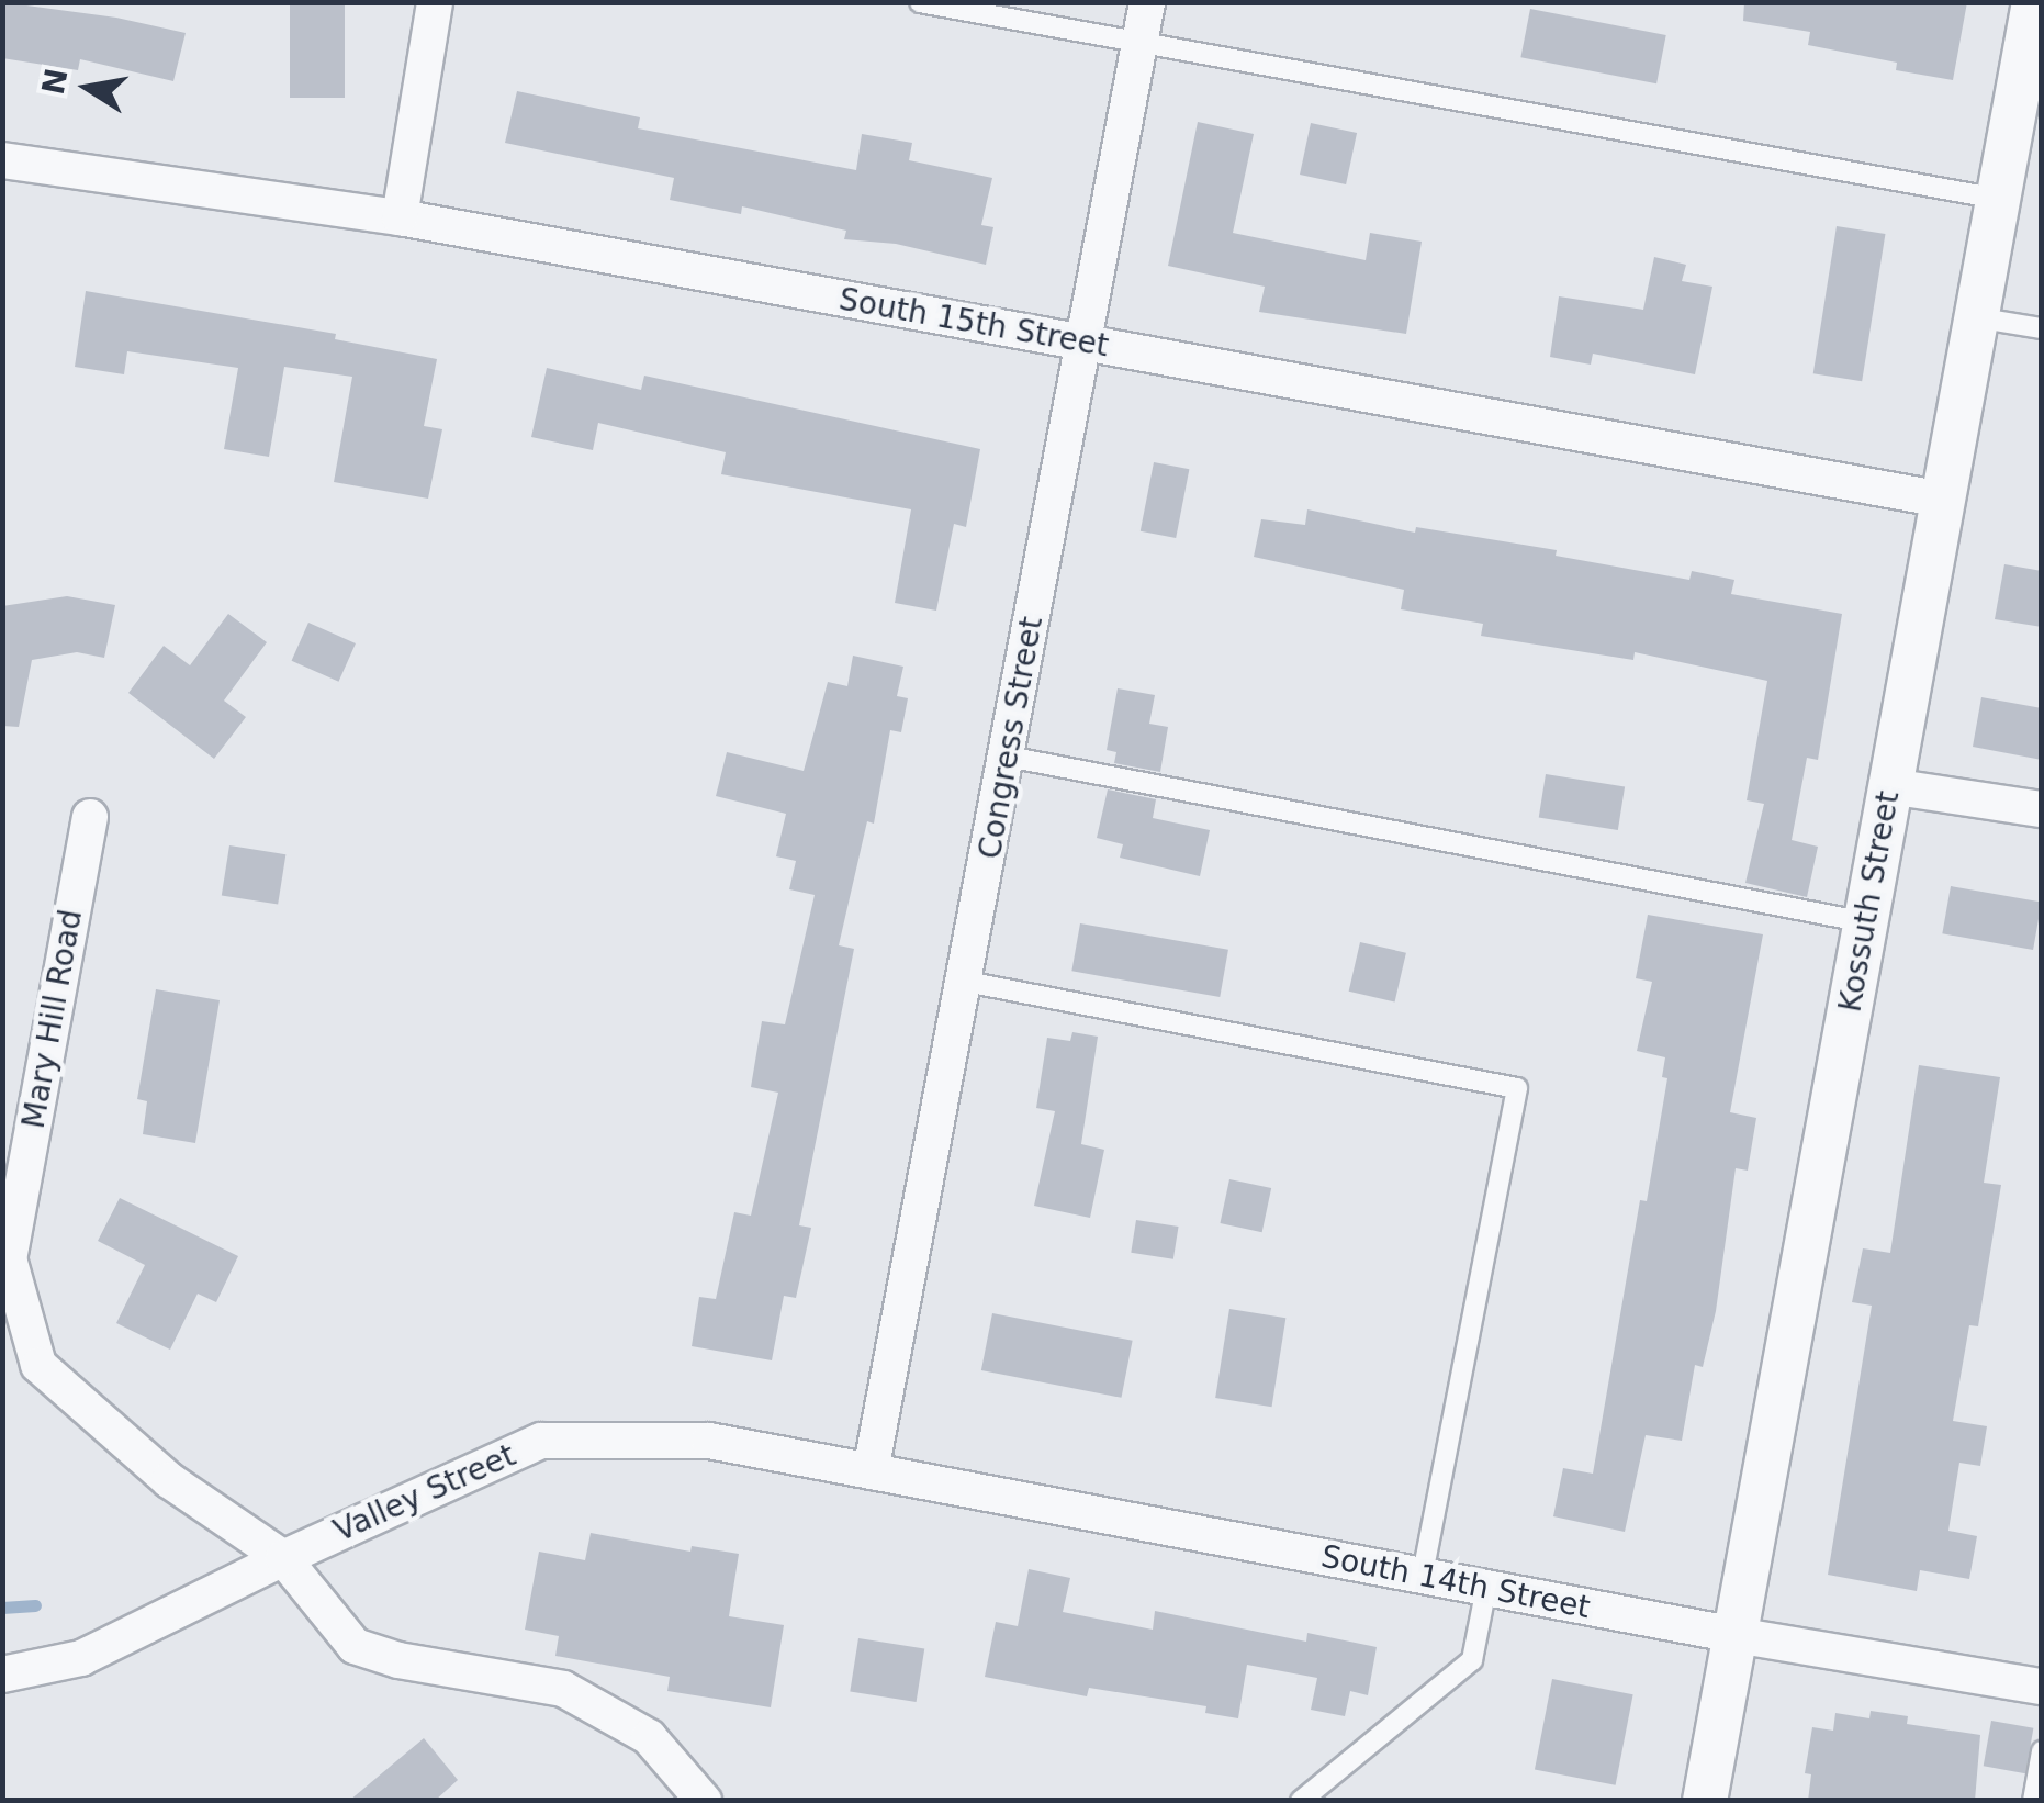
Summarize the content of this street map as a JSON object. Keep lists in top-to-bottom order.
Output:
{
  "streets": {
    "street": [
      "South 15th Street",
      "Congress Street",
      "Kossuth Street",
      "Mary Hill Road",
      "Valley Street",
      "South 14th Street"
    ]
  },
  "crossings": [
    ["South 15th Street", "Congress Street"],
    ["South 15th Street", "Kossuth Street"],
    ["Congress Street", "Valley Street"],
    ["Congress Street", "South 14th Street"],
    ["Kossuth Street", "South 14th Street"],
    ["Mary Hill Road", "Valley Street"],
    ["Valley Street", "South 14th Street"]
  ],
  "north": "left"
}
